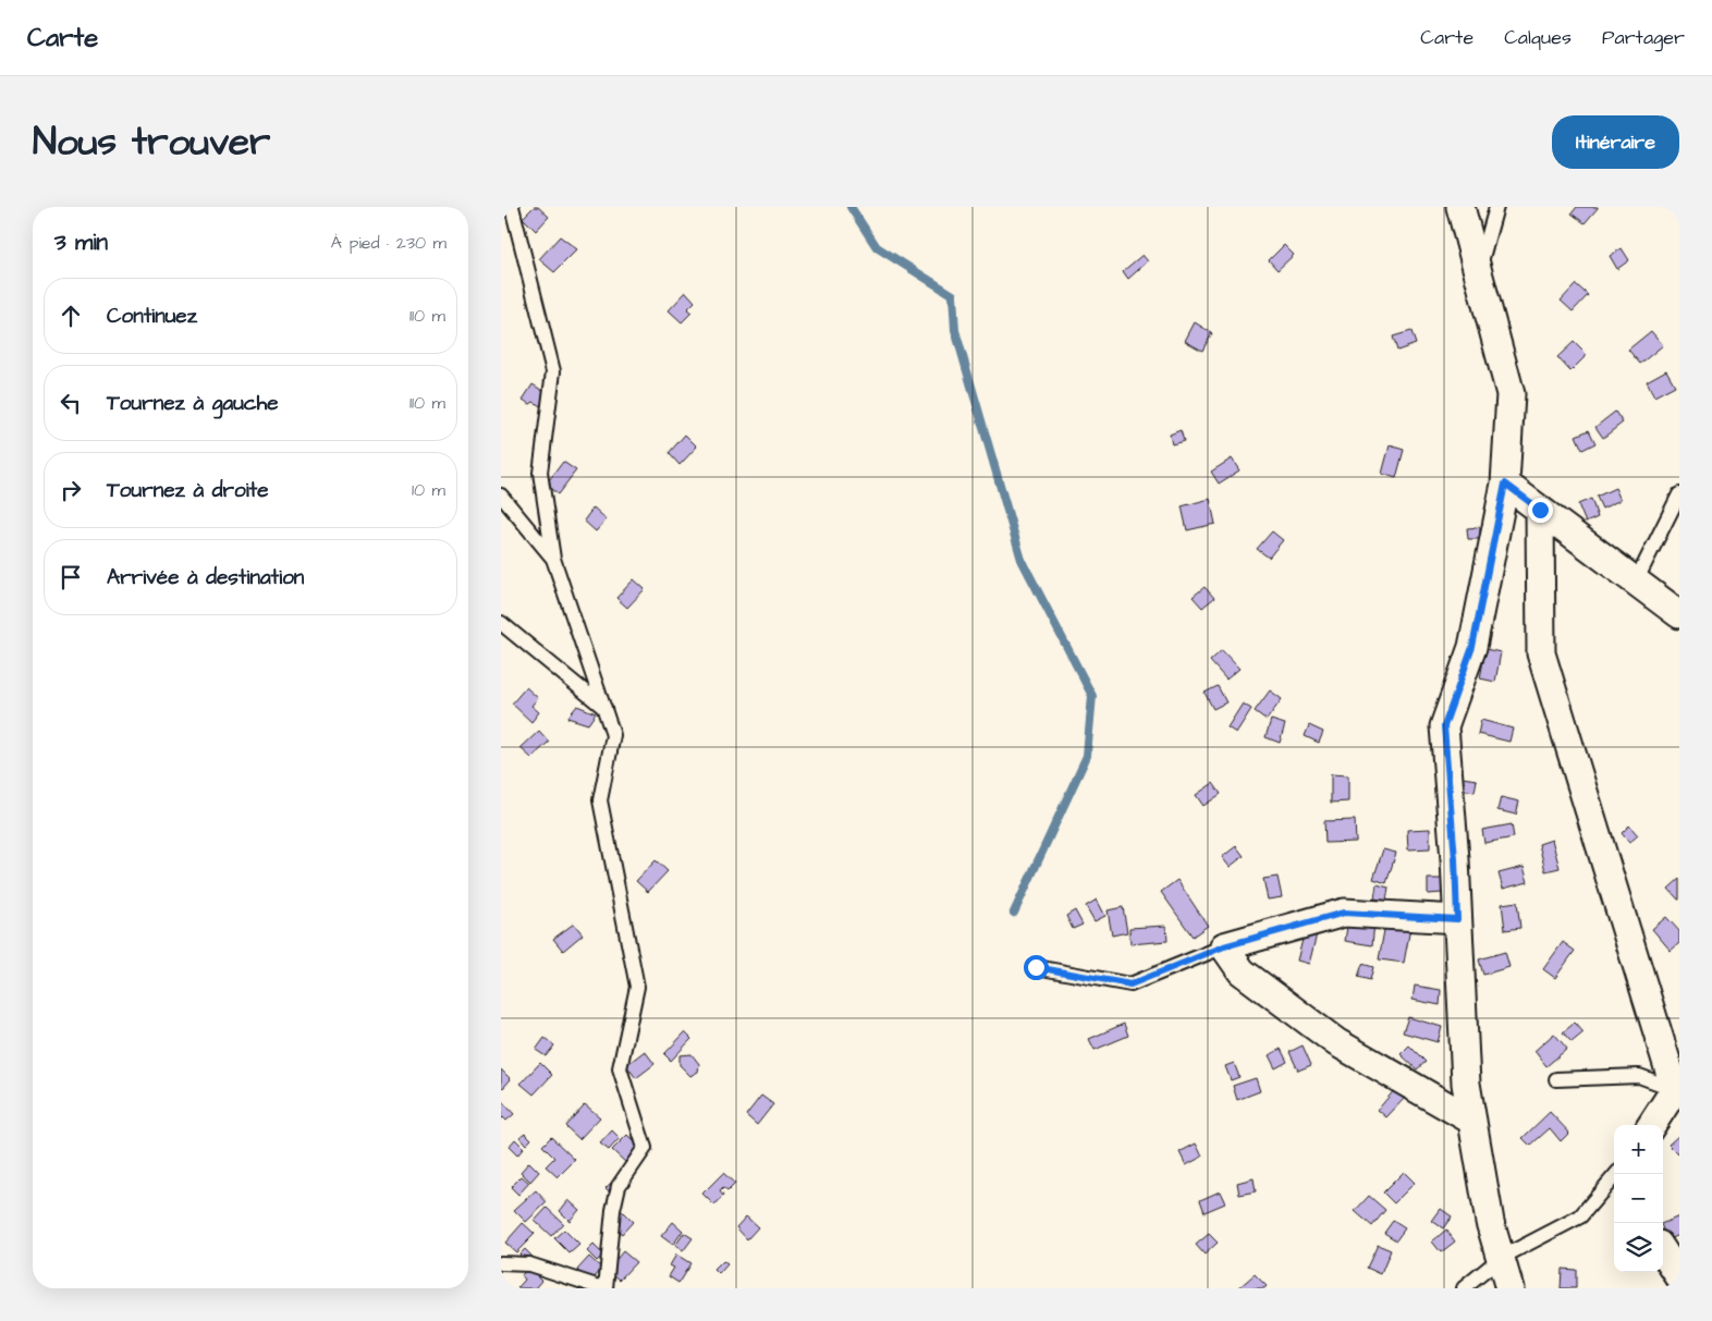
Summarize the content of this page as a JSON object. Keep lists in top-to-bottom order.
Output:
{
  "page": {
    "header": "Carte",
    "nav": ["Carte", "Calques", "Partager"],
    "title": "Nous trouver",
    "buttons": "Itinéraire",
    "heading": ["3 min", "À pied · 230 m"],
    "list": [
      ["Continuez", "110 m"],
      ["Tournez à gauche", "110 m"],
      ["Tournez à droite", "10 m"],
      "Arrivée à destination"
    ],
    "map_buttons": ["+", "−"]
  }
}
